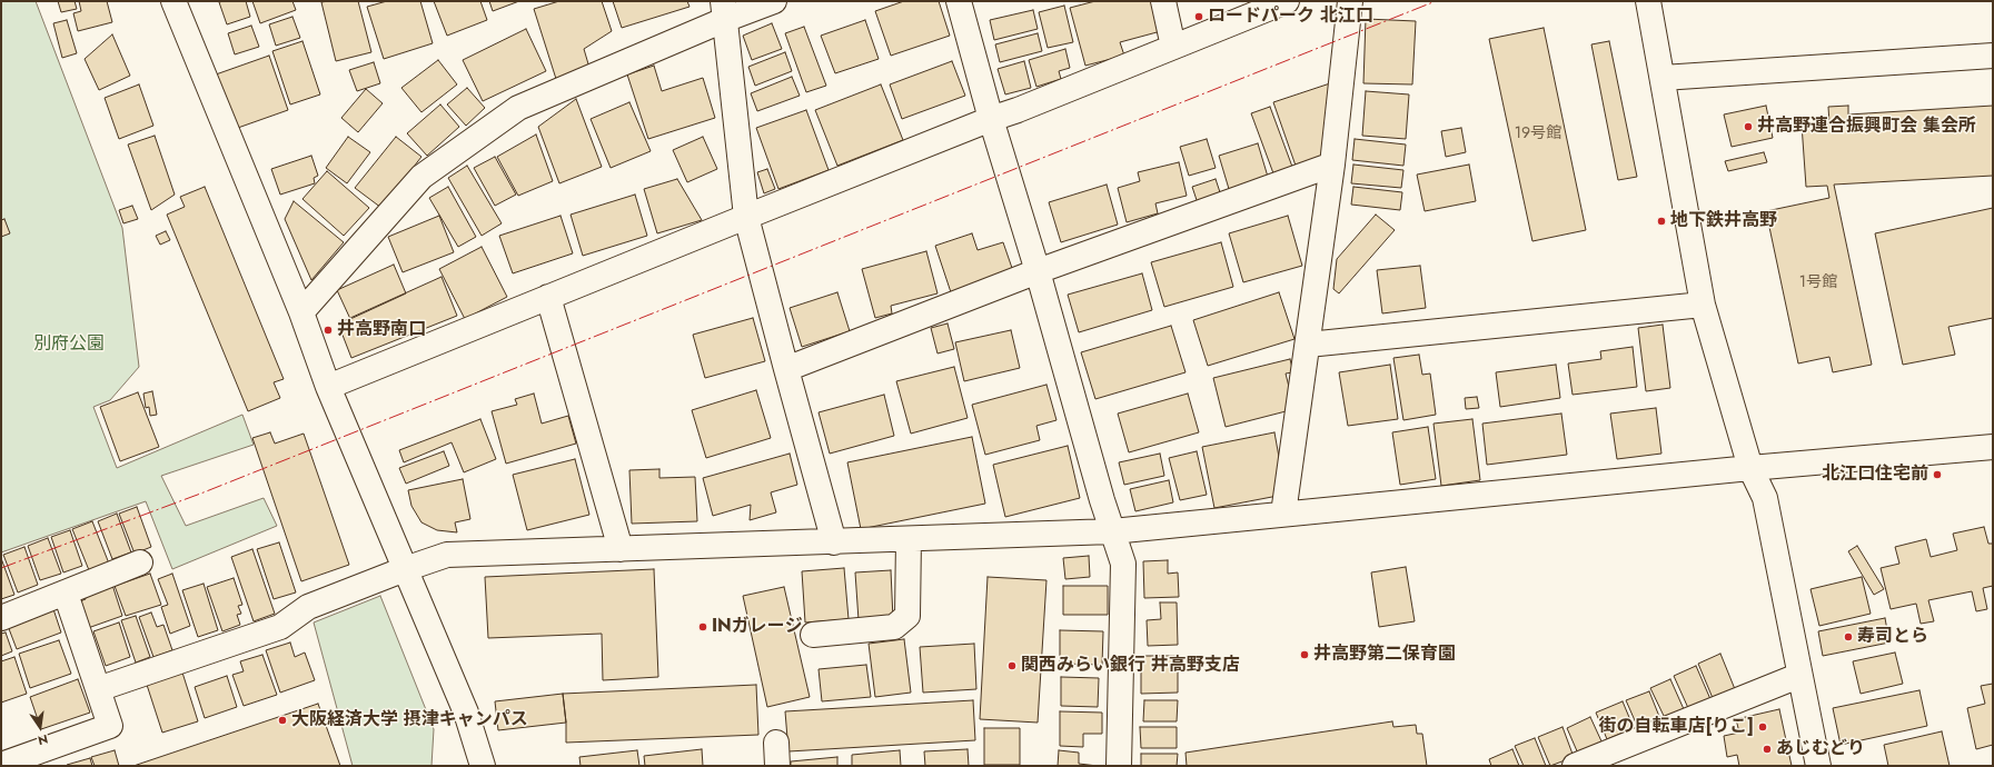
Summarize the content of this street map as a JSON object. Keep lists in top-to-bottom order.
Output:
{
  "parks": ["別府公園"],
  "places": [
    "ロードパーク 北江口",
    "井高野連合振興町会 集会所",
    "地下鉄井高野",
    "井高野南口",
    "北江口住宅前",
    "INガレージ",
    "寿司とら",
    "井高野第二保育園",
    "関西みらい銀行 井高野支店",
    "大阪経済大学 摂津キャンパス",
    "街の自転車店[りこ]",
    "あじむどり"
  ],
  "house_numbers": ["19号館", "1号館"],
  "north": "bottom"
}
